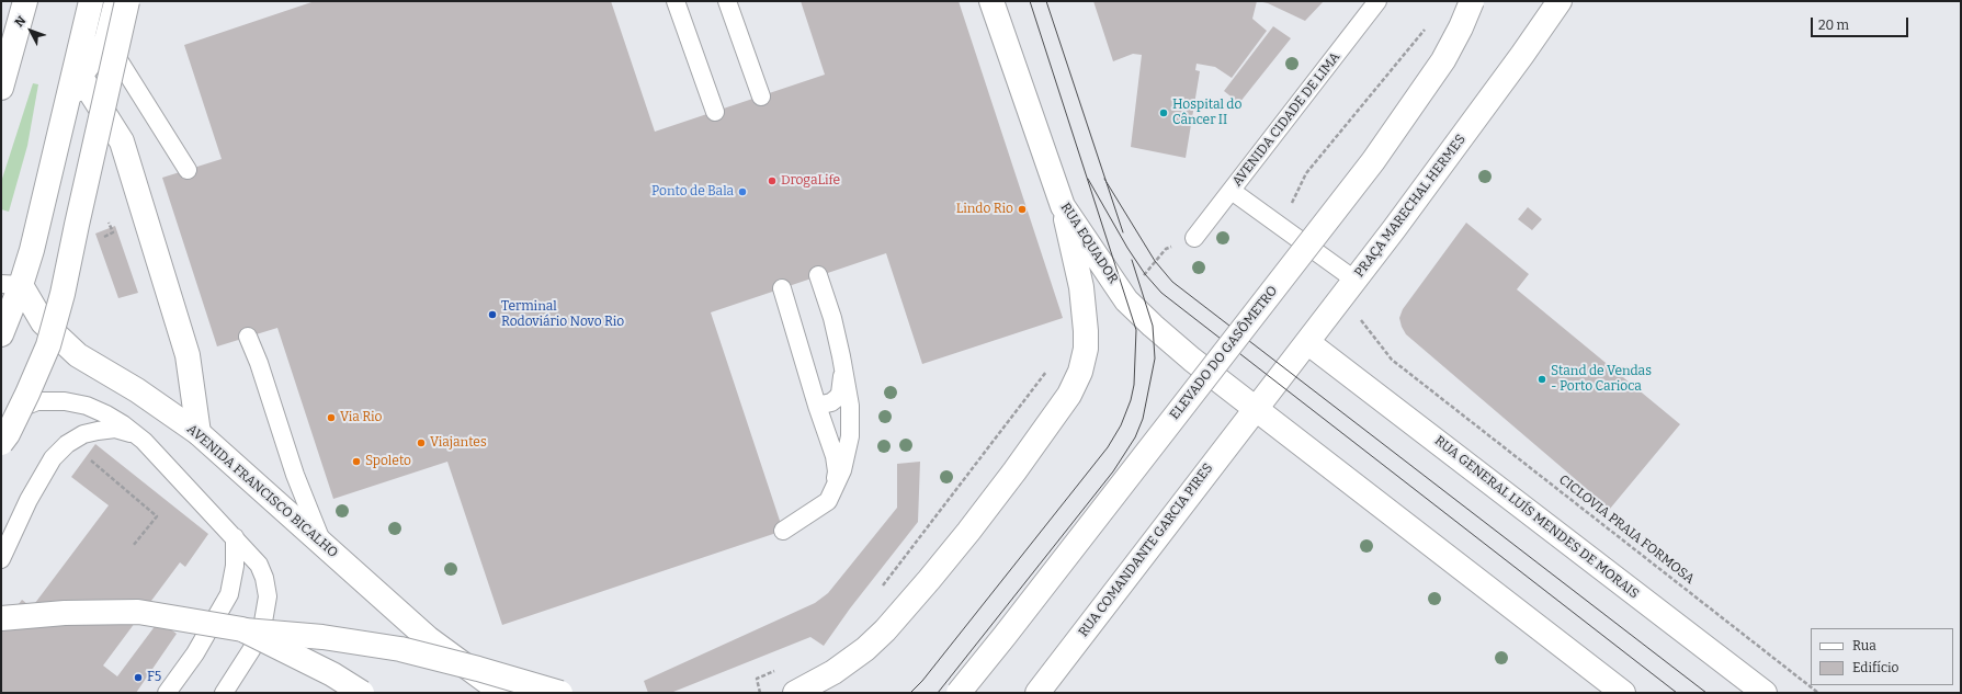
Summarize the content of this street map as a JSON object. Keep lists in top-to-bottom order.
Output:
{
  "streets": {
    "main road": [
      "PRAÇA MARECHAL HERMES",
      "RUA EQUADOR",
      "ELEVADO DO GASÔMETRO",
      "AVENIDA FRANCISCO BICALHO",
      "RUA GENERAL LUÍS MENDES DE MORAIS",
      "RUA COMANDANTE GARCIA PIRES"
    ],
    "lane": ["AVENIDA CIDADE DE LIMA"],
    "path": ["CICLOVIA PRAIA FORMOSA"]
  },
  "crossings": [
    ["PRAÇA MARECHAL HERMES", "RUA EQUADOR"],
    ["PRAÇA MARECHAL HERMES", "RUA GENERAL LUÍS MENDES DE MORAIS"],
    ["PRAÇA MARECHAL HERMES", "RUA COMANDANTE GARCIA PIRES"],
    ["RUA EQUADOR", "RUA COMANDANTE GARCIA PIRES"]
  ],
  "places": [
    "Hospital do Câncer II",
    "DrogaLife",
    "Ponto de Bala",
    "Lindo Rio",
    "Terminal Rodoviário Novo Rio",
    "Stand de Vendas - Porto Carioca",
    "Via Rio",
    "Viajantes",
    "Spoleto",
    "F5"
  ],
  "legend": ["Rua", "Edifício"],
  "scale_bar": "20 m",
  "north": "top left"
}
